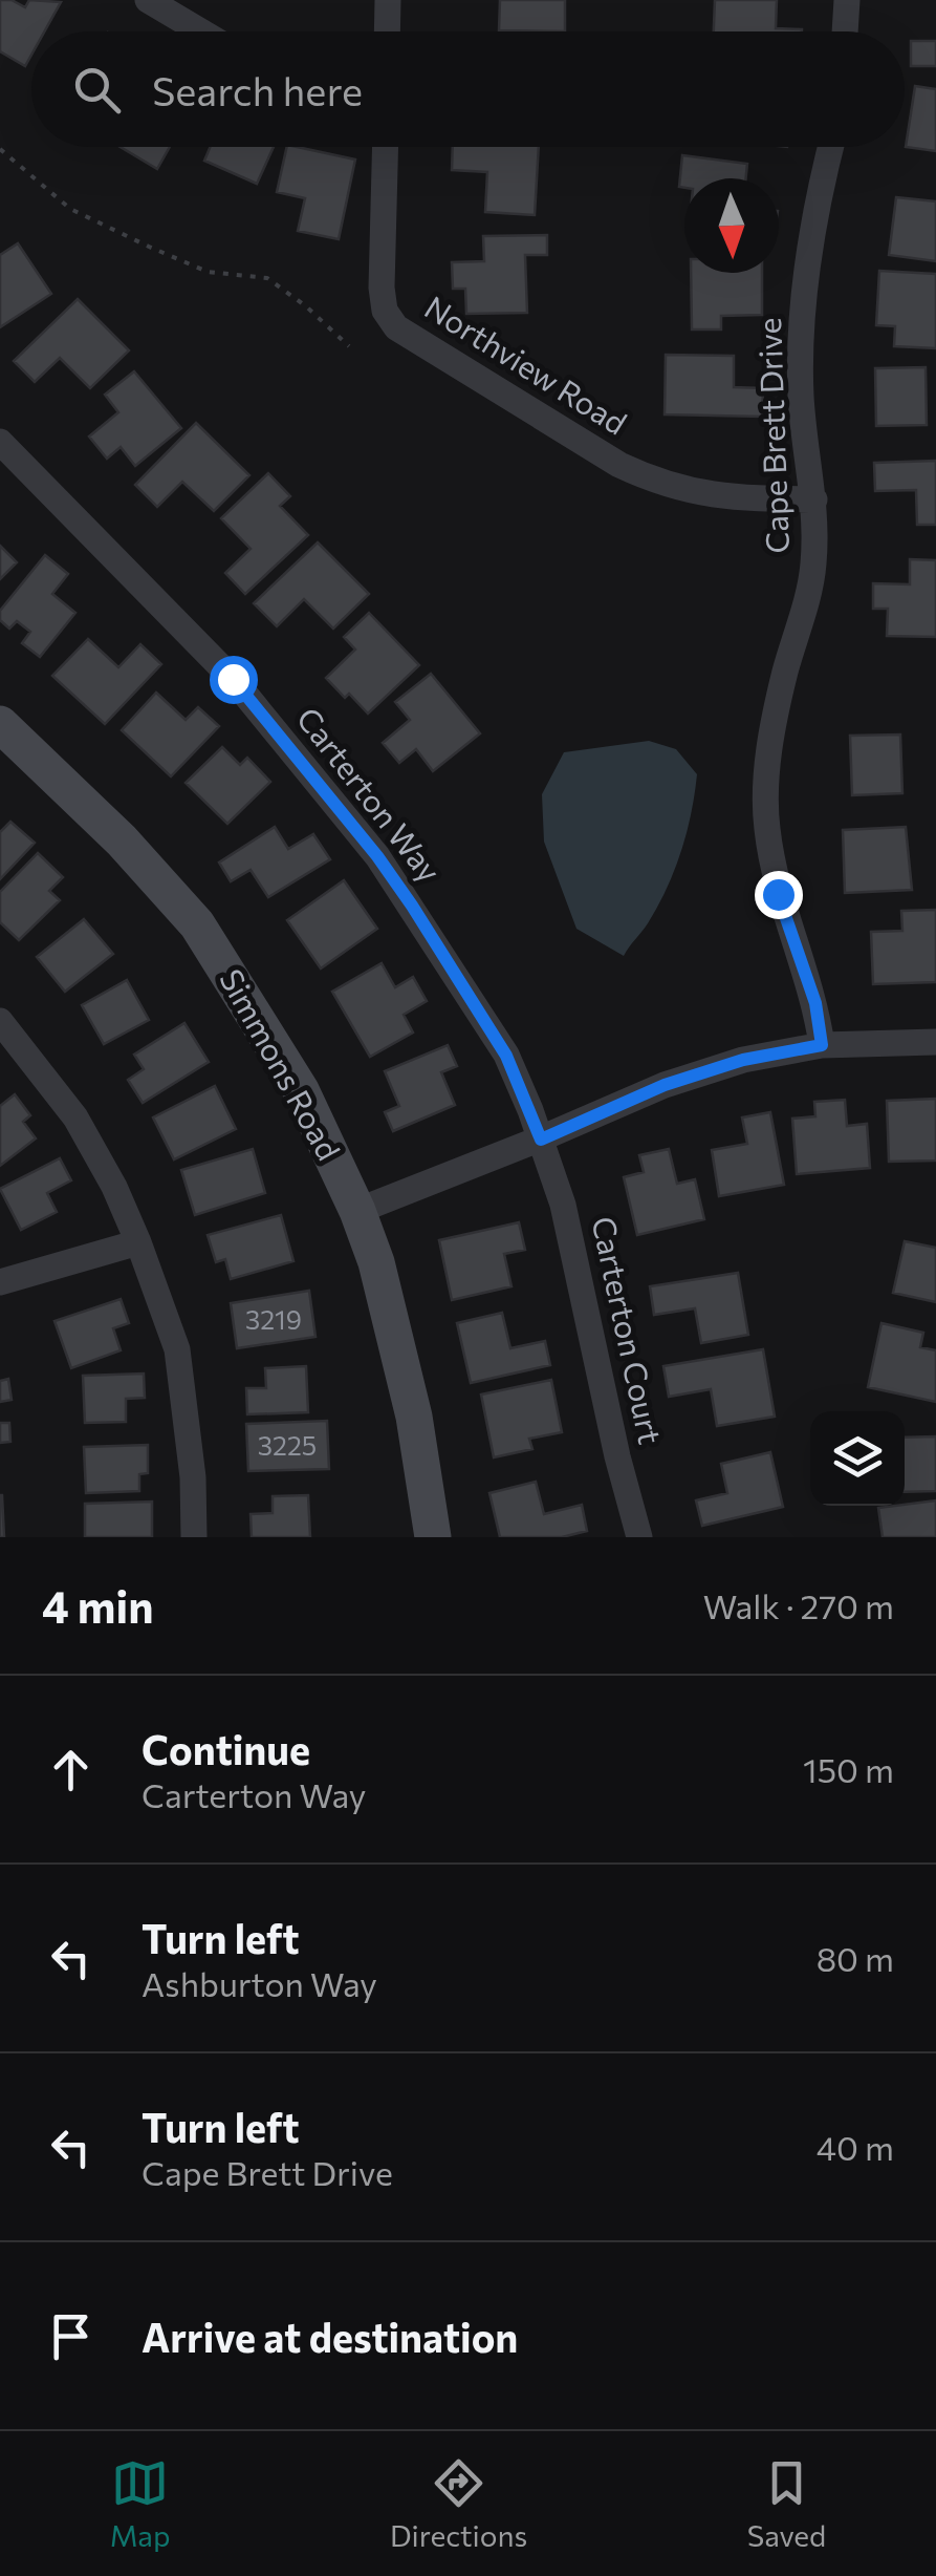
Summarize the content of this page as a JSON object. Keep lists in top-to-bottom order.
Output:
{
  "streets": {
    "street": [
      "Northview Road",
      "Cape Brett Drive",
      "Carterton Way",
      "Simmons Road",
      "Carterton Court"
    ]
  },
  "crossings": [
    ["Northview Road", "Cape Brett Drive"],
    ["Carterton Way", "Carterton Court"]
  ],
  "house_numbers": ["3219", "3225"],
  "north": "bottom",
  "page": {
    "search": "Search here",
    "heading": ["4 min", "Walk · 270 m"],
    "list": [
      ["Continue", "Carterton Way", "150 m"],
      ["Turn left", "Ashburton Way", "80 m"],
      ["Turn left", "Cape Brett Drive", "40 m"],
      "Arrive at destination"
    ],
    "nav": ["Map", "Directions", "Saved"]
  }
}
